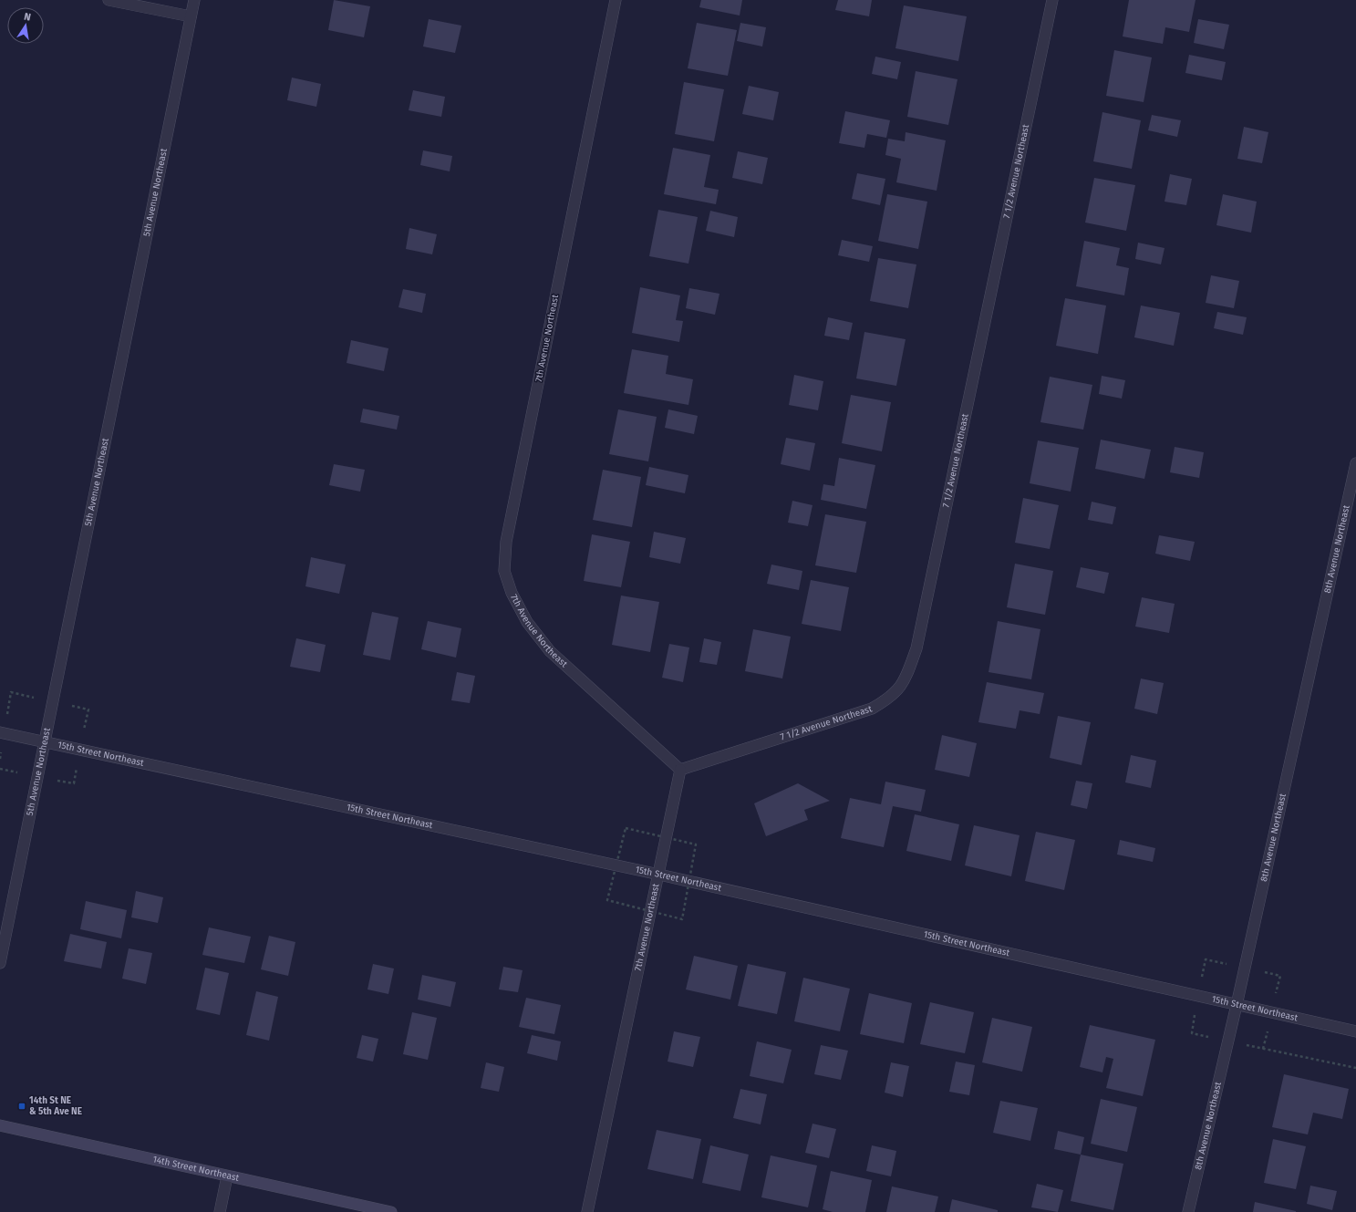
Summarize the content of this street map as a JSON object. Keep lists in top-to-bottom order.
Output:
{
  "streets": {
    "main road": ["14th Street Northeast"],
    "street": [
      "7 1/2 Avenue Northeast",
      "5th Avenue Northeast",
      "7th Avenue Northeast",
      "8th Avenue Northeast",
      "15th Street Northeast"
    ]
  },
  "crossings": [
    ["7 1/2 Avenue Northeast", "7th Avenue Northeast"],
    ["5th Avenue Northeast", "15th Street Northeast"],
    ["7th Avenue Northeast", "15th Street Northeast"],
    ["8th Avenue Northeast", "15th Street Northeast"]
  ],
  "places": {
    "transit": ["14th St NE & 5th Ave NE"]
  },
  "north": "top"
}
